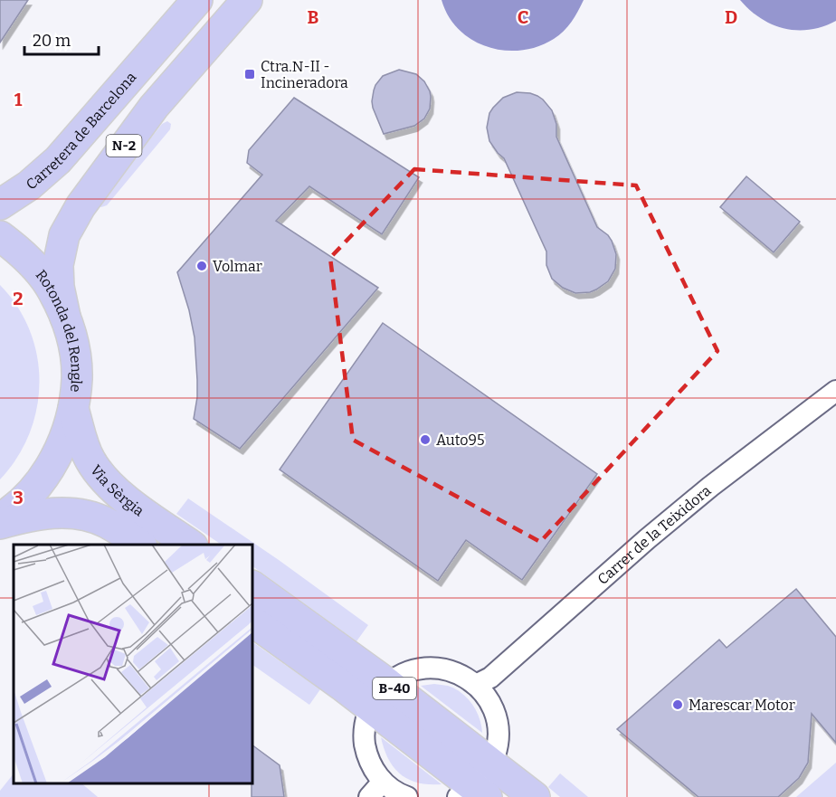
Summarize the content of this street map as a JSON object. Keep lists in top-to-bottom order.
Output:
{
  "streets": {
    "main road": [
      "Carretera de Barcelona",
      "N-2",
      "Rotonda del Rengle",
      "Via Sèrgia",
      "B-40"
    ],
    "street": ["Carrer de la Teixidora"]
  },
  "crossings": [
    ["N-2", "Rotonda del Rengle"],
    ["Rotonda del Rengle", "Via Sèrgia"]
  ],
  "places": {
    "transit": ["Ctra.N-II - Incineradora"],
    "other": ["Volmar", "Auto95", "Marescar Motor"]
  },
  "scale_bar": "20 m",
  "grid": {
    "columns": ["B", "C", "D"],
    "rows": ["1", "2", "3"]
  }
}
